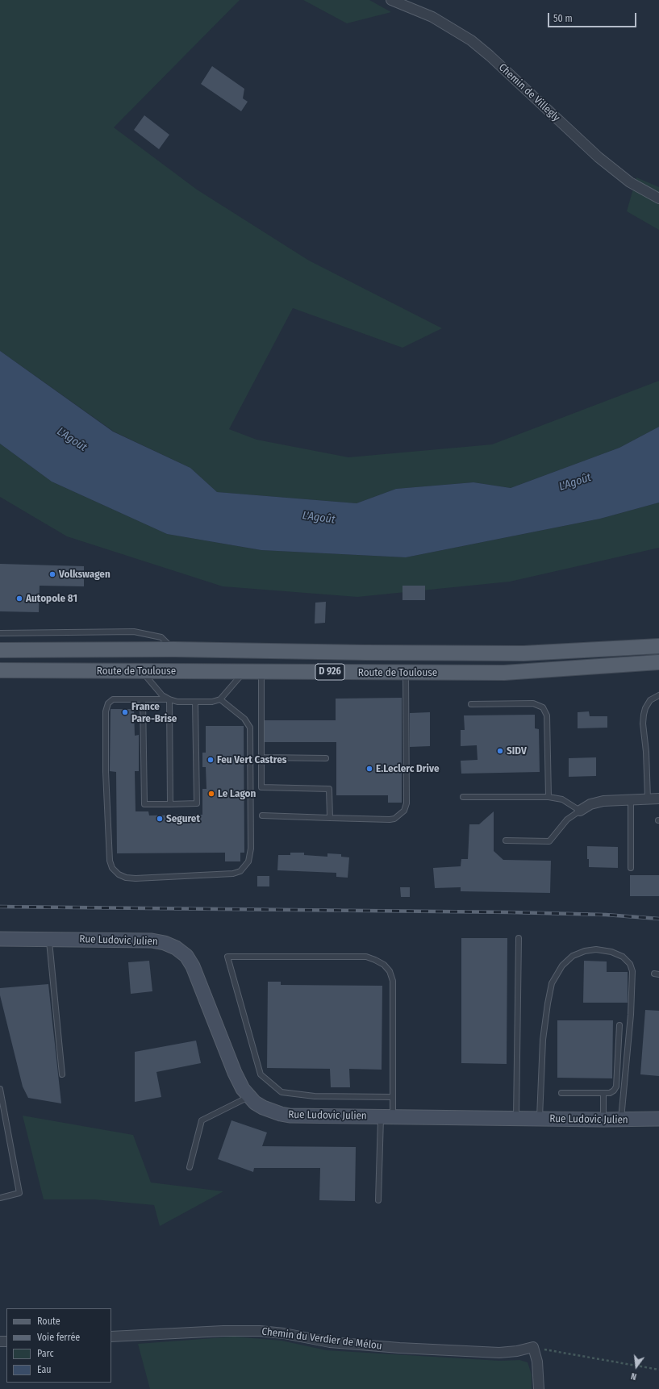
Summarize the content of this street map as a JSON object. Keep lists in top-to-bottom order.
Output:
{
  "streets": {
    "main road": ["Route de Toulouse", "D 926", "Rue Ludovic Julien"],
    "street": ["Chemin de Villegly", "Chemin du Verdier de Mélou"]
  },
  "water": ["L'Agoût"],
  "places": [
    "Volkswagen",
    "Autopole 81",
    "France Pare-Brise",
    "SIDV",
    "Feu Vert Castres",
    "E.Leclerc Drive",
    "Le Lagon",
    "Seguret"
  ],
  "legend": [
    "Route",
    "Voie ferrée",
    "Parc",
    "Eau"
  ],
  "scale_bar": "50 m",
  "north": "bottom"
}
